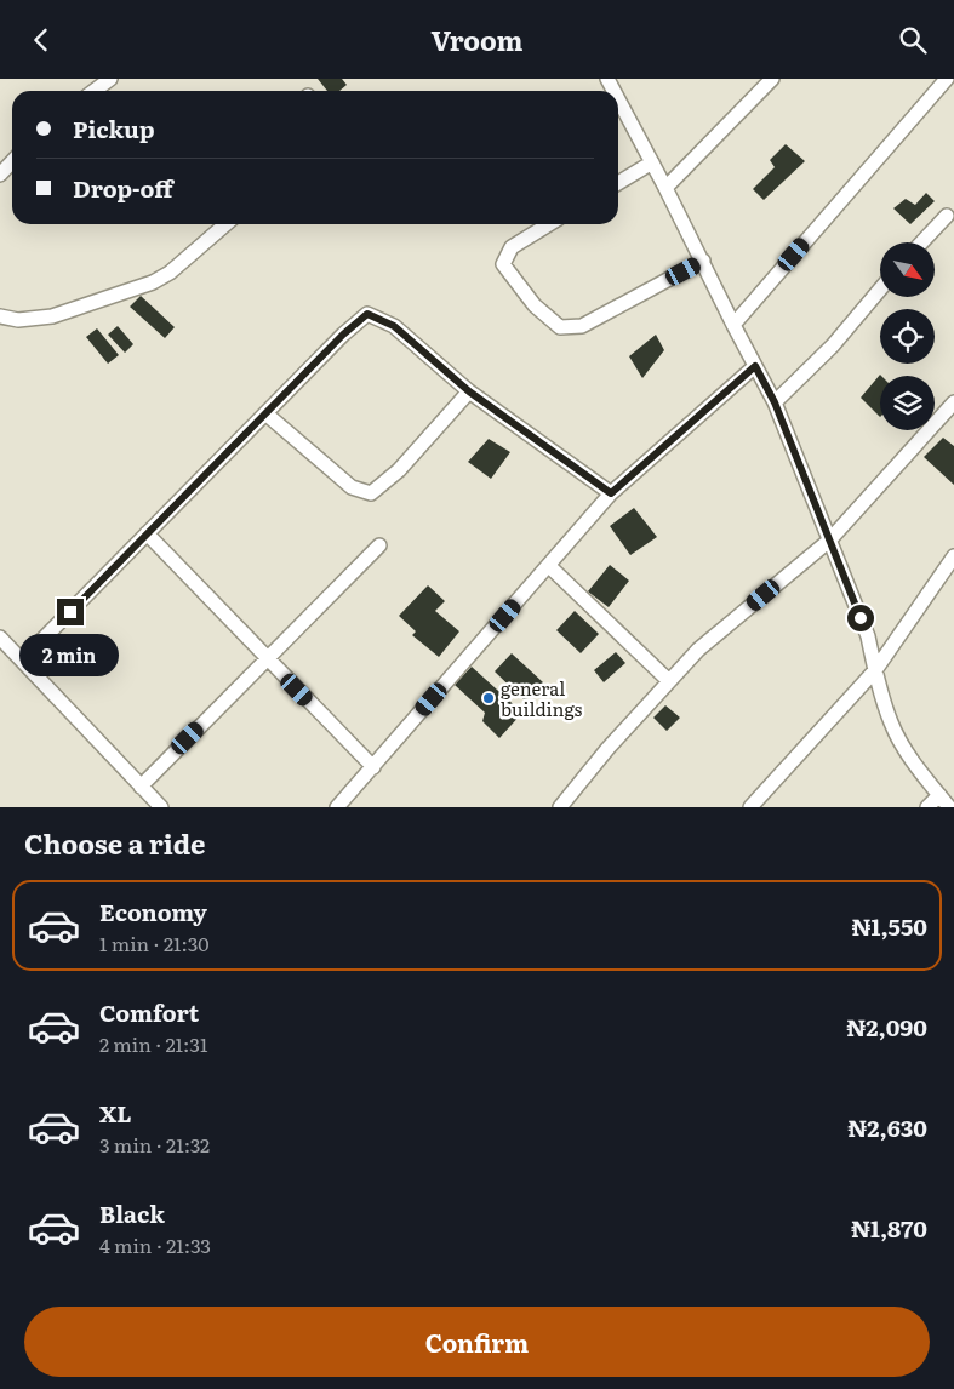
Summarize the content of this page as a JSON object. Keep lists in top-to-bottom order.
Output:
{
  "places": ["general buildings"],
  "north": "bottom right",
  "page": {
    "header": "Vroom",
    "banner": ["Pickup", "Drop-off"],
    "bubble": "2 min",
    "heading": "Choose a ride",
    "list": [
      {
        "name": "Economy",
        "note": "1 min · 21:30",
        "value": "₦1,550"
      },
      {
        "name": "Comfort",
        "note": "2 min · 21:31",
        "value": "₦2,090"
      },
      {
        "name": "XL",
        "note": "3 min · 21:32",
        "value": "₦2,630"
      },
      {
        "name": "Black",
        "note": "4 min · 21:33",
        "value": "₦1,870"
      }
    ],
    "buttons": "Confirm"
  }
}
